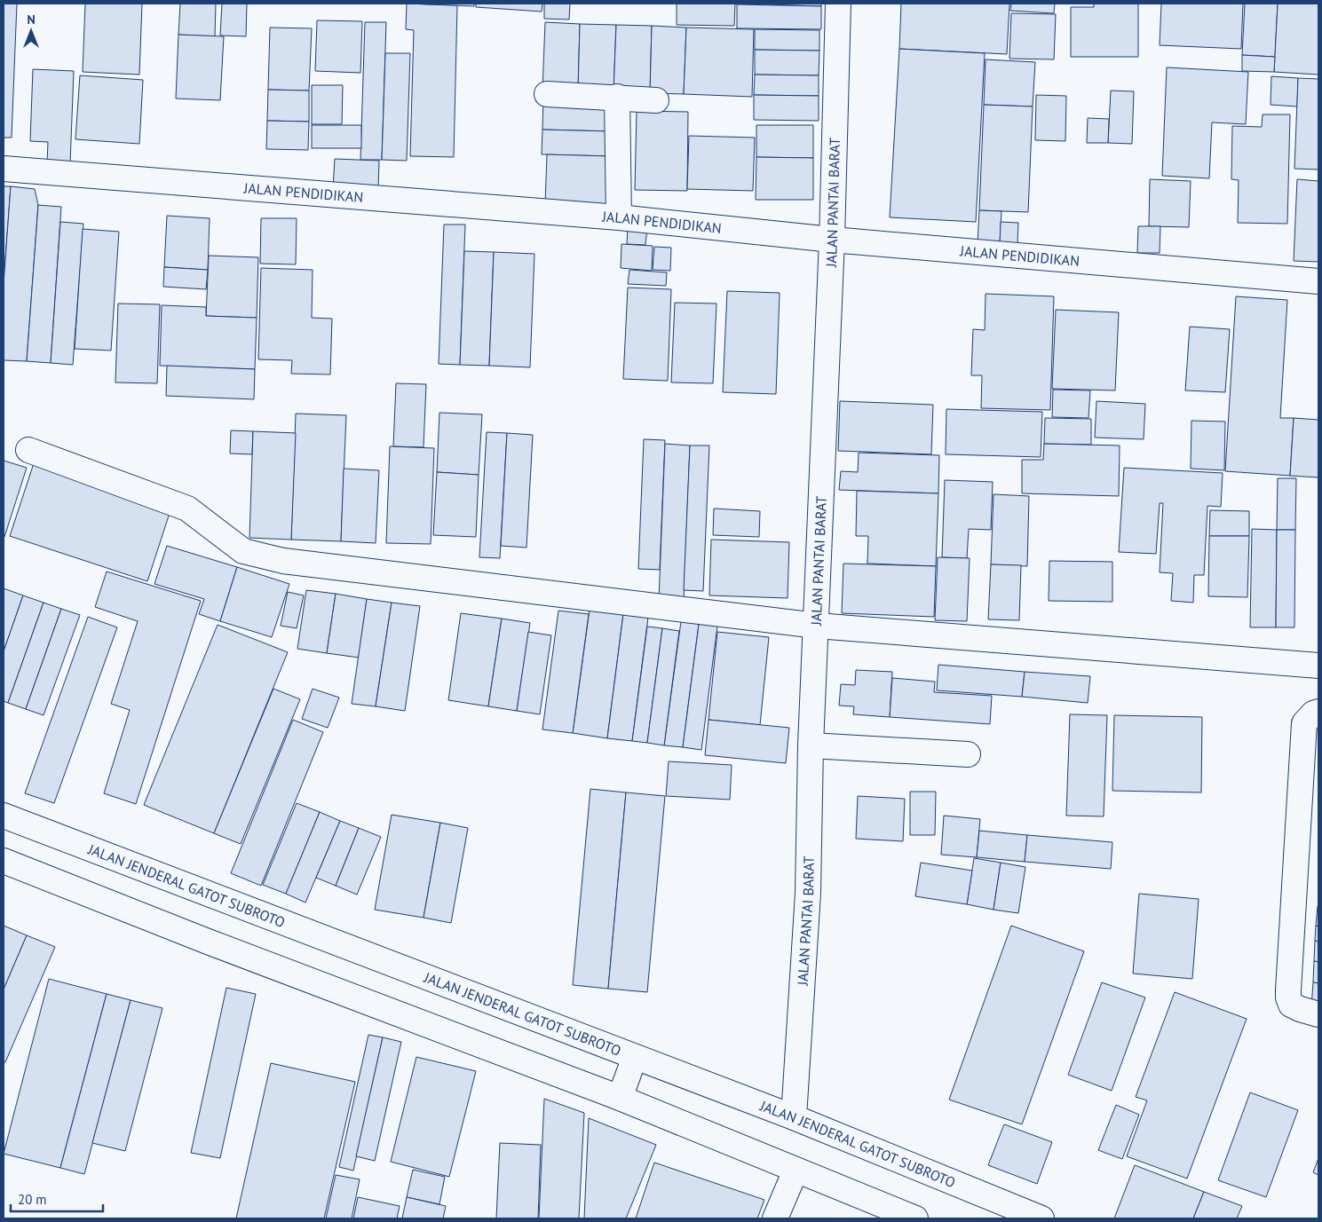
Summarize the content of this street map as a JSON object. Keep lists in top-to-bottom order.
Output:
{
  "streets": {
    "main road": ["JALAN PENDIDIKAN", "JALAN PANTAI BARAT", "JALAN JENDERAL GATOT SUBROTO"]
  },
  "crossings": [
    ["JALAN PENDIDIKAN", "JALAN PANTAI BARAT"],
    ["JALAN PANTAI BARAT", "JALAN JENDERAL GATOT SUBROTO"]
  ],
  "scale_bar": "20 m",
  "north": "top"
}
